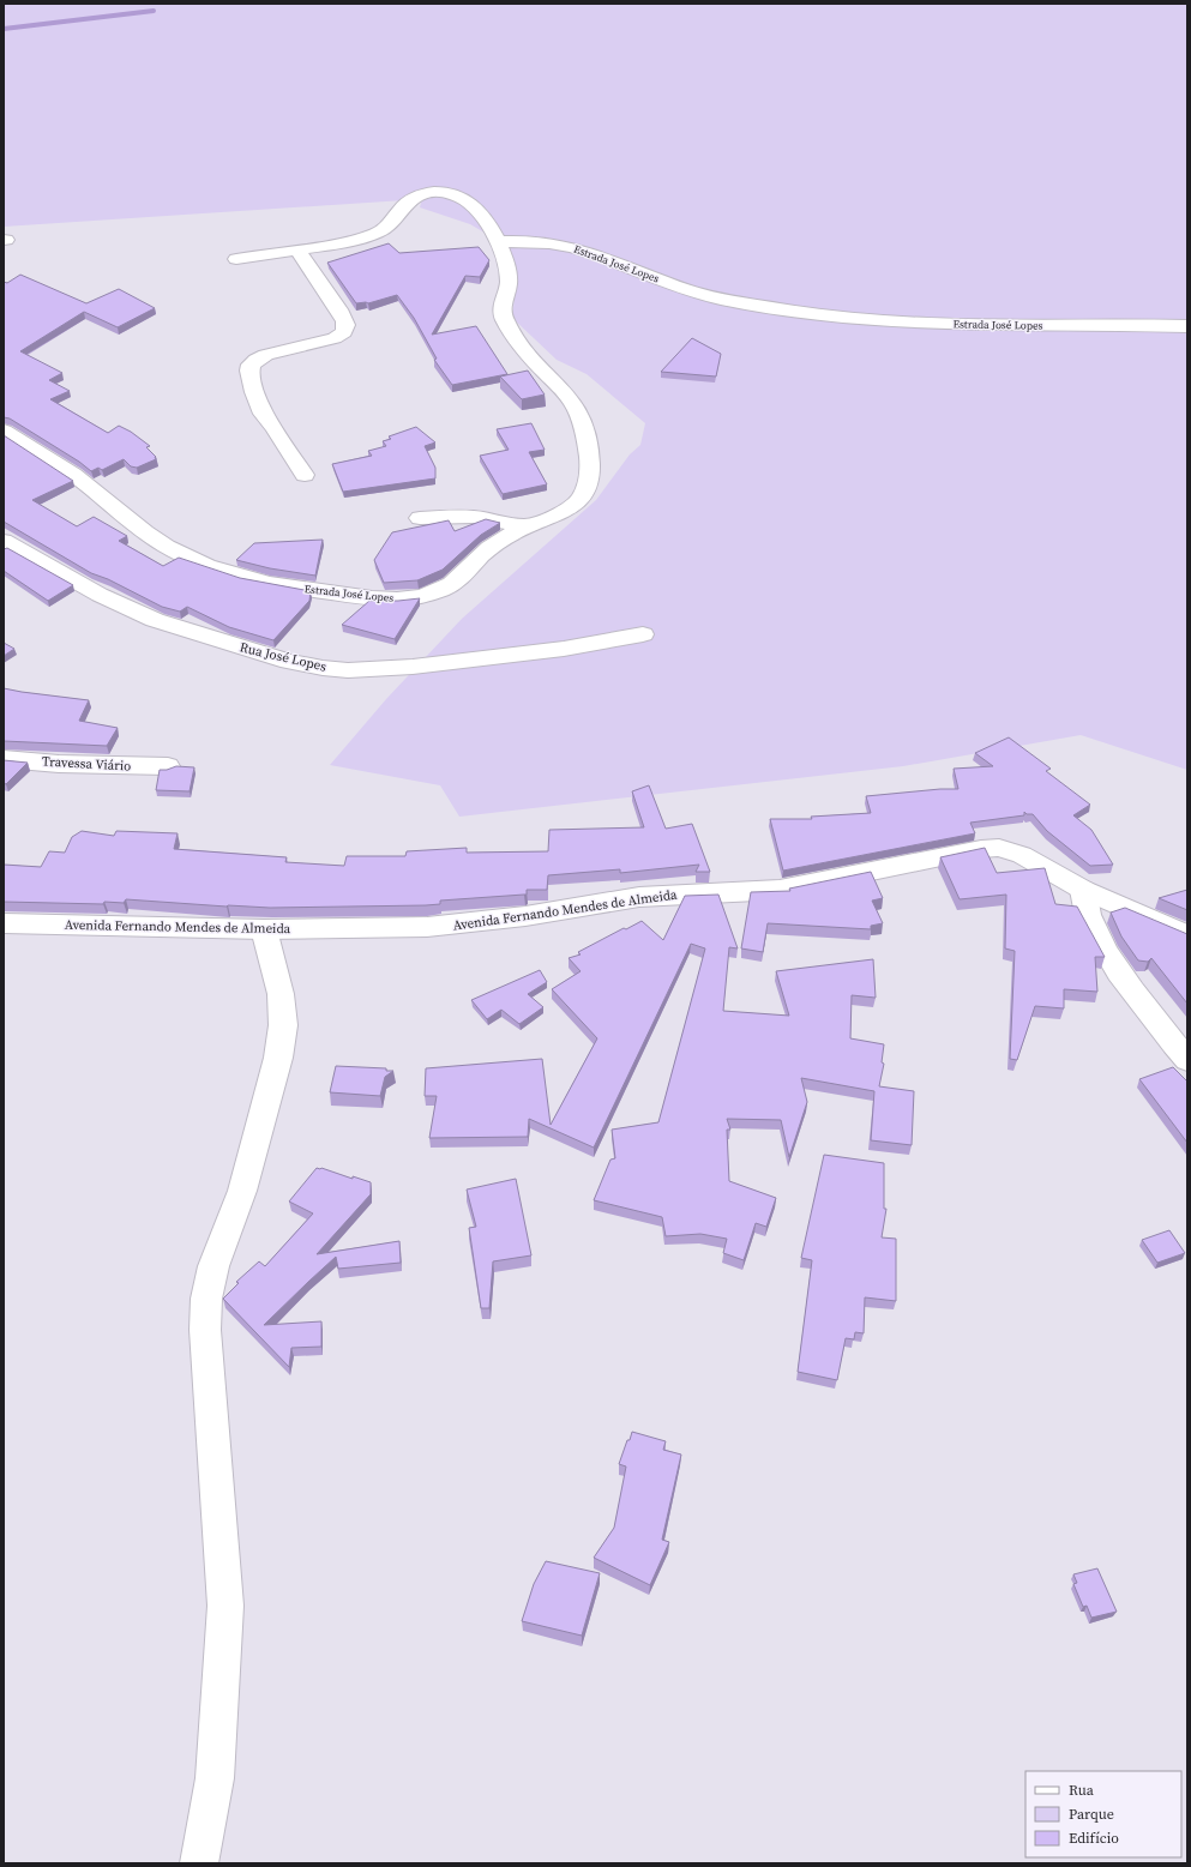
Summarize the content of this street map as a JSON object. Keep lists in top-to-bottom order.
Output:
{
  "streets": {
    "street": [
      "Estrada José Lopes",
      "Rua José Lopes",
      "Travessa Viário",
      "Avenida Fernando Mendes de Almeida"
    ]
  },
  "legend": ["Rua", "Parque", "Edifício"]
}
